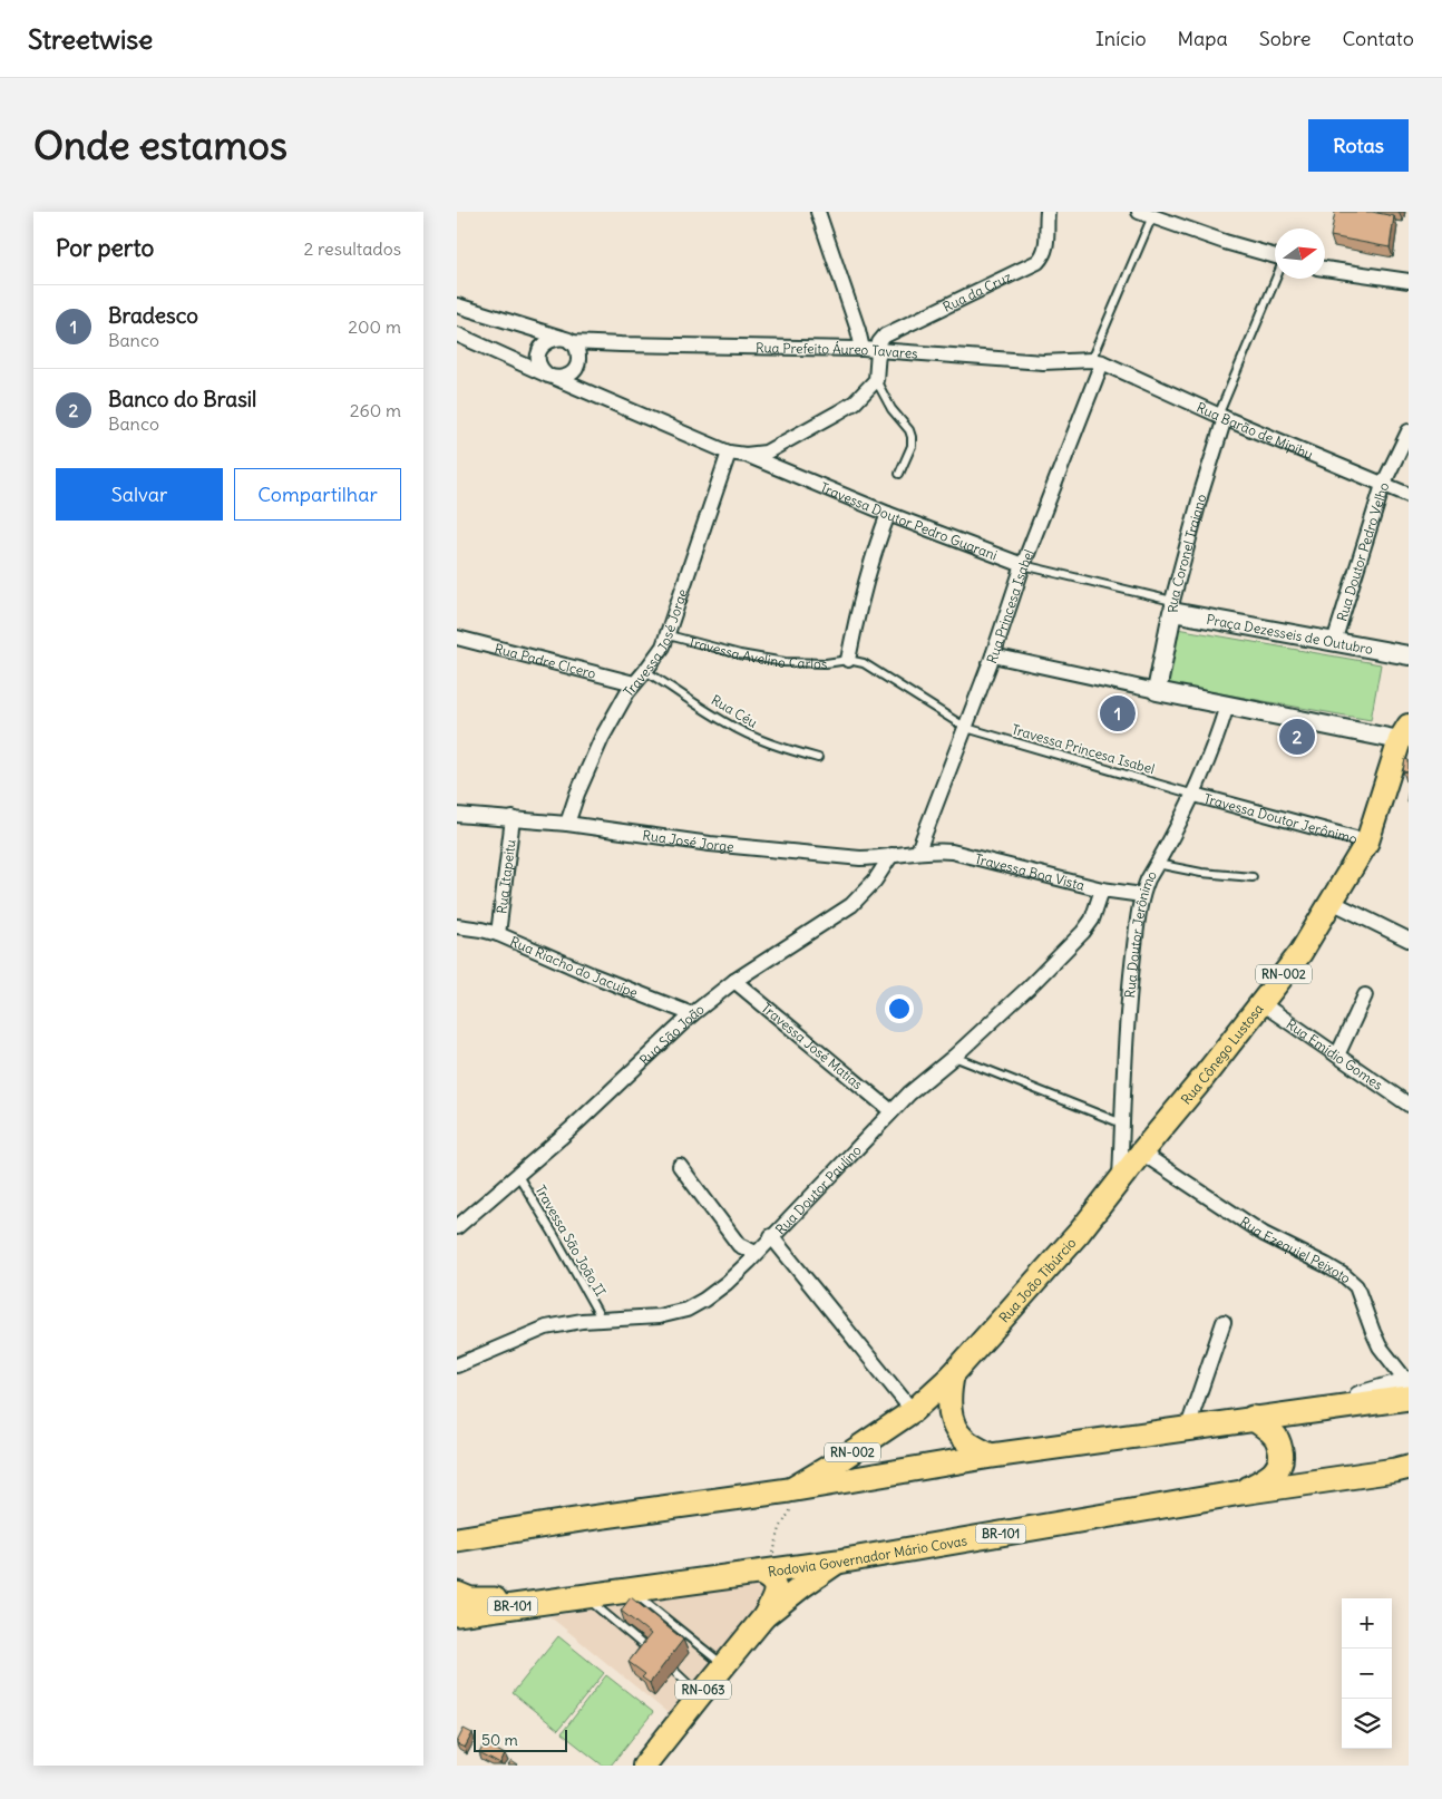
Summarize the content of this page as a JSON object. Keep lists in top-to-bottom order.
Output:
{
  "streets": {
    "highway": ["BR-101", "Rodovia Governador Mário Covas"],
    "main road": [
      "RN-002",
      "Rua Cônego Lustosa",
      "Rua João Tibúrcio",
      "RN-063"
    ],
    "street": [
      "Rua da Cruz",
      "Rua Prefeito Áureo Tavares",
      "Rua Barão de Mipibu",
      "Travessa Doutor Pedro Guarani",
      "Rua Doutor Pedro Velho",
      "Rua Coronel Trajano",
      "Rua Princesa Isabel",
      "Praça Dezesseis de Outubro",
      "Travessa José Jorge",
      "Travessa Avelino Carlos",
      "Rua Padre Clcero",
      "Travessa Doutor Jerônimo",
      "Rua José Jorge",
      "Travessa Boa Vista",
      "Rua Itapeitu",
      "Rua Doutor Jerônimo",
      "Rua Riacho do Jacuípe",
      "Rua São João",
      "Travessa José Matias",
      "Rua Emídio Gomes",
      "Rua Doutor Paulino",
      "Rua Ezequiel Peixoto"
    ],
    "lane": ["Rua Céu", "Travessa Princesa Isabel", "Travessa São João II"]
  },
  "crossings": [
    ["Rua da Cruz", "Rua Prefeito Áureo Tavares"],
    ["Rua Prefeito Áureo Tavares", "Rua Barão de Mipibu"],
    ["Rua Prefeito Áureo Tavares", "Rua Princesa Isabel"],
    ["Rua Barão de Mipibu", "Rua Doutor Pedro Velho"],
    ["Rua Barão de Mipibu", "Rua Coronel Trajano"],
    ["Rua Barão de Mipibu", "Rua Princesa Isabel"],
    ["Travessa Doutor Pedro Guarani", "Rua Coronel Trajano"],
    ["Travessa Doutor Pedro Guarani", "Rua Princesa Isabel"],
    ["Travessa Doutor Pedro Guarani", "Praça Dezesseis de Outubro"],
    ["Travessa Doutor Pedro Guarani", "Travessa Avelino Carlos"],
    ["Rua Doutor Pedro Velho", "Praça Dezesseis de Outubro"],
    ["Rua Coronel Trajano", "Praça Dezesseis de Outubro"],
    ["Rua Princesa Isabel", "Travessa Avelino Carlos"],
    ["Rua Princesa Isabel", "Travessa Princesa Isabel"],
    ["Rua Princesa Isabel", "Rua José Jorge"],
    ["Rua Princesa Isabel", "Travessa Boa Vista"],
    ["Travessa José Jorge", "Travessa Avelino Carlos"],
    ["Travessa José Jorge", "Rua Padre Clcero"],
    ["Travessa José Jorge", "Rua Céu"],
    ["Travessa José Jorge", "Rua José Jorge"],
    ["Travessa Avelino Carlos", "Travessa Princesa Isabel"],
    ["Travessa Princesa Isabel", "Travessa Doutor Jerônimo"],
    ["Travessa Princesa Isabel", "Rua Doutor Jerônimo"],
    ["Travessa Doutor Jerônimo", "Rua Doutor Jerônimo"],
    ["Travessa Doutor Jerônimo", "Rua Cônego Lustosa"],
    ["Rua José Jorge", "Travessa Boa Vista"],
    ["Rua José Jorge", "Rua Itapeitu"],
    ["Rua José Jorge", "Rua São João"],
    ["Travessa Boa Vista", "Rua Doutor Jerônimo"],
    ["Travessa Boa Vista", "Rua Doutor Paulino"],
    ["Rua Itapeitu", "Rua Riacho do Jacuípe"],
    ["Rua Doutor Jerônimo", "Rua Cônego Lustosa"],
    ["Rua Doutor Jerônimo", "Rua João Tibúrcio"],
    ["Rua Riacho do Jacuípe", "Rua São João"],
    ["Rua São João", "Travessa José Matias"],
    ["Rua São João", "Travessa São João II"],
    ["Travessa José Matias", "Rua Doutor Paulino"],
    ["Rua Cônego Lustosa", "Rua Emídio Gomes"],
    ["Rua Cônego Lustosa", "Rua Ezequiel Peixoto"],
    ["Rua Cônego Lustosa", "Rua João Tibúrcio"],
    ["Rua Doutor Paulino", "Travessa São João II"],
    ["Rodovia Governador Mário Covas", "RN-063"]
  ],
  "scale_bar": "50 m",
  "north": "right",
  "page": {
    "header": "Streetwise",
    "nav": [
      "Início",
      "Mapa",
      "Sobre",
      "Contato"
    ],
    "buttons": [
      "Rotas",
      ["Salvar", "Compartilhar"]
    ],
    "title": "Onde estamos",
    "heading": ["Por perto", "2 resultados"],
    "list": [
      {
        "mark": "1",
        "name": "Bradesco",
        "note": "Banco",
        "value": "200 m"
      },
      {
        "mark": "2",
        "name": "Banco do Brasil",
        "note": "Banco",
        "value": "260 m"
      }
    ],
    "pins": ["1", "2"],
    "map_buttons": ["+", "−"],
    "scale": "50 m"
  }
}
